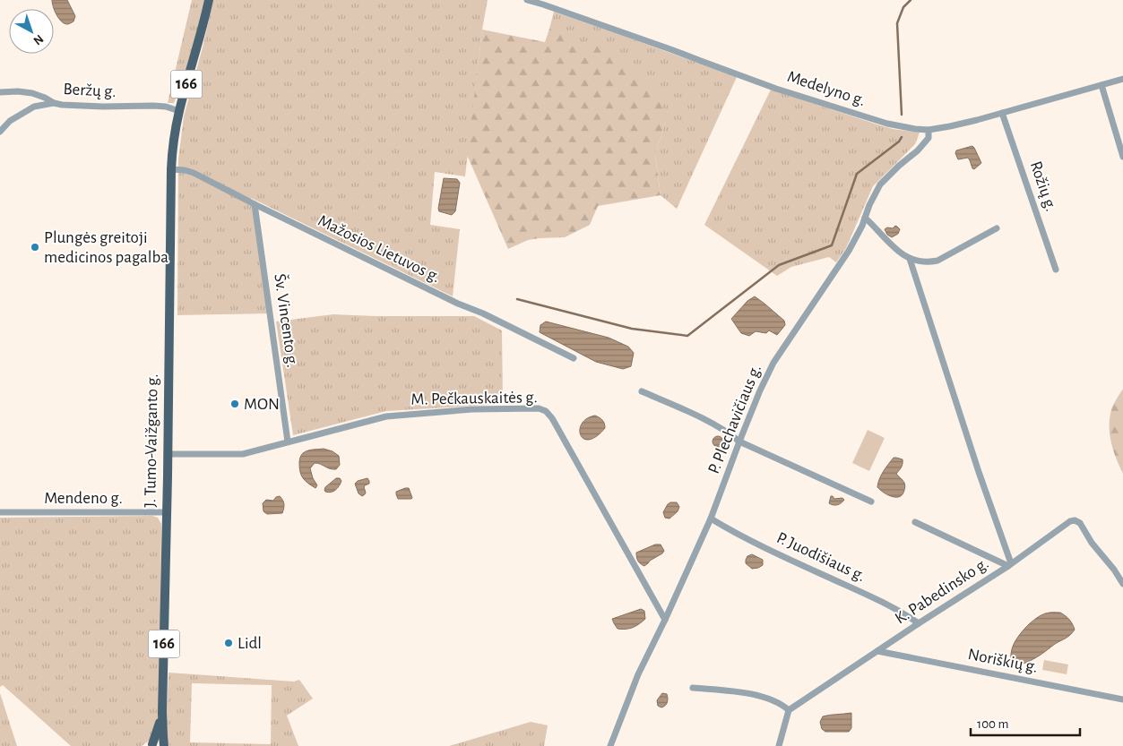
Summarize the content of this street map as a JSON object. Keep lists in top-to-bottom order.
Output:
{
  "streets": {
    "main road": ["166", "J. Tumo-Vaižganto g."],
    "street": [
      "Medelyno g.",
      "Beržų g.",
      "Rožių g.",
      "Mažosios Lietuvos g.",
      "Šv. Vincento g.",
      "M. Pečkauskaitės g.",
      "P. Plechavičiaus g.",
      "Mendeno g.",
      "P. Juodišiaus g.",
      "K. Pabedinsko g.",
      "Noriškių g."
    ]
  },
  "crossings": [
    ["166", "Beržų g."],
    ["166", "Mažosios Lietuvos g."],
    ["166", "J. Tumo-Vaižganto g."],
    ["Medelyno g.", "Rožių g."],
    ["Medelyno g.", "P. Plechavičiaus g."],
    ["Mažosios Lietuvos g.", "Šv. Vincento g."],
    ["Mažosios Lietuvos g.", "J. Tumo-Vaižganto g."],
    ["Šv. Vincento g.", "M. Pečkauskaitės g."],
    ["M. Pečkauskaitės g.", "P. Plechavičiaus g."],
    ["M. Pečkauskaitės g.", "J. Tumo-Vaižganto g."],
    ["P. Plechavičiaus g.", "P. Juodišiaus g."],
    ["J. Tumo-Vaižganto g.", "Mendeno g."],
    ["P. Juodišiaus g.", "K. Pabedinsko g."],
    ["K. Pabedinsko g.", "Noriškių g."]
  ],
  "places": ["Plungės greitoji medicinos pagalba", "MON", "Lidl"],
  "scale_bar": "100 m",
  "north": "bottom right"
}
